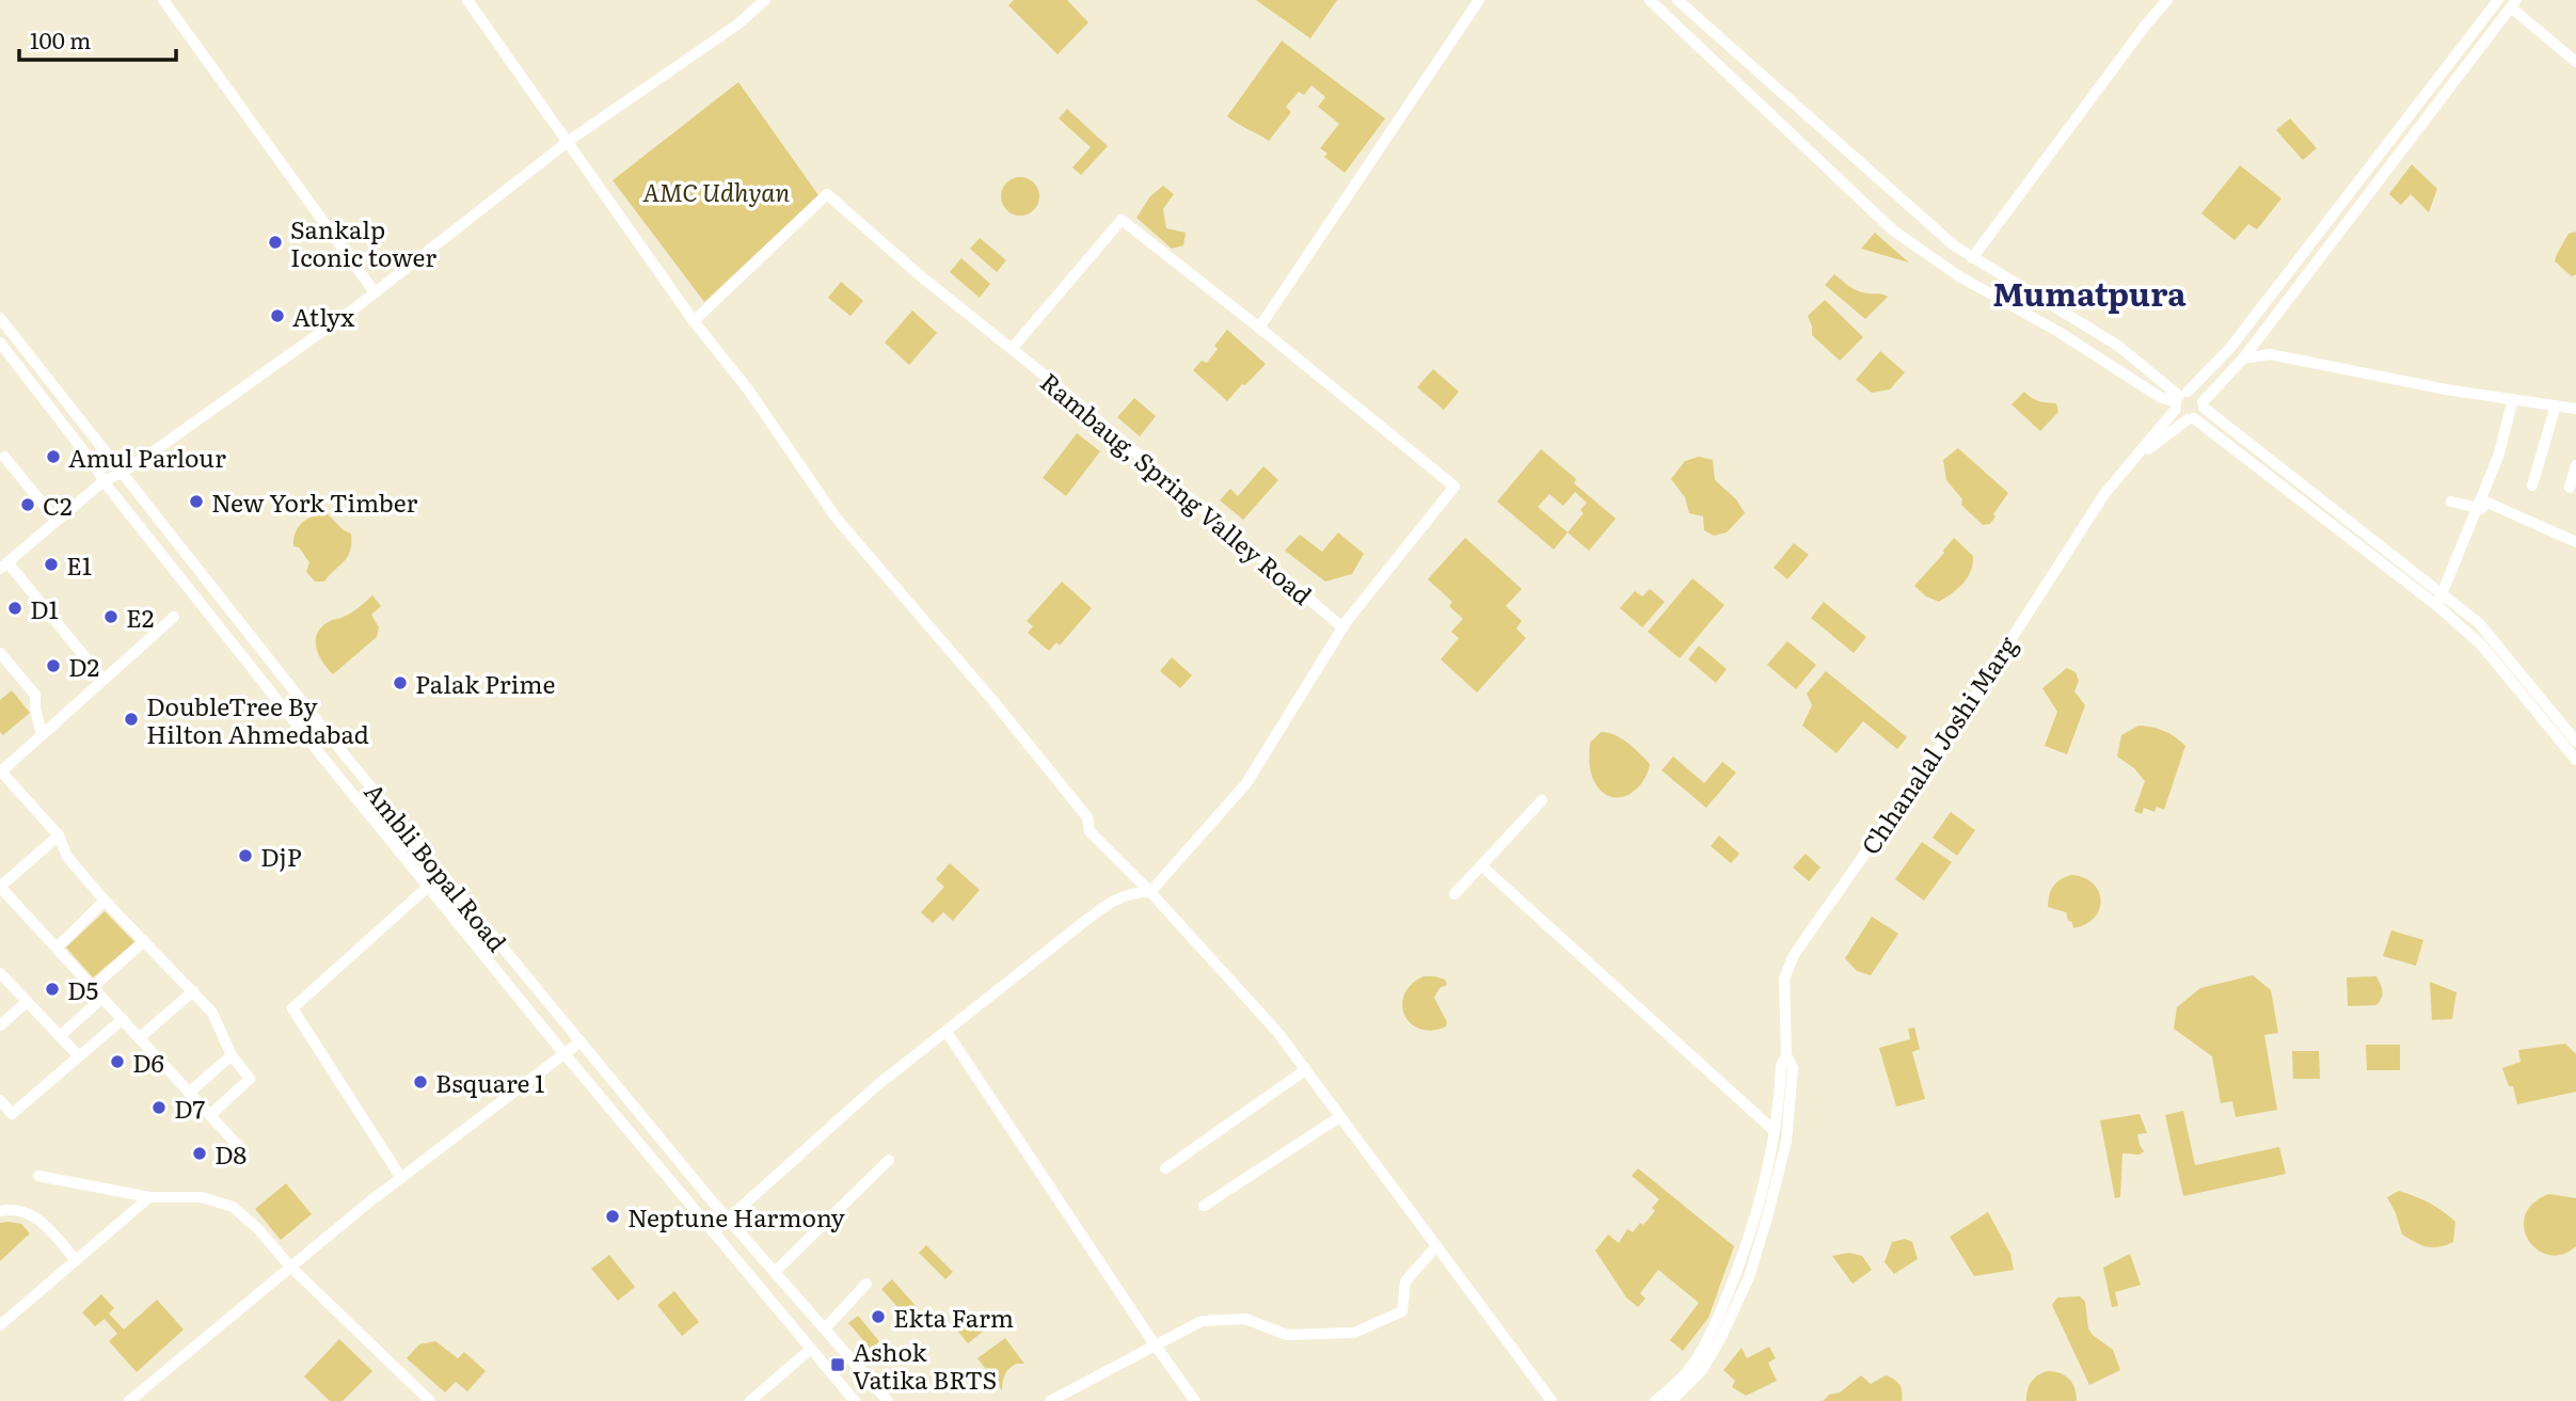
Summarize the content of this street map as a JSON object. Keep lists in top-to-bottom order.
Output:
{
  "streets": {
    "street": ["Rambaug, Spring Valley Road", "Chhanalal Joshi Marg", "Ambli Bopal Road"]
  },
  "districts": ["Mumatpura"],
  "parks": ["AMC Udhyan"],
  "places": {
    "other": [
      "Sankalp Iconic tower",
      "Atlyx",
      "Amul Parlour",
      "New York Timber",
      "C2",
      "E1",
      "D1",
      "E2",
      "D2",
      "Palak Prime",
      "DoubleTree By Hilton Ahmedabad",
      "DjP",
      "D5",
      "D6",
      "Bsquare 1",
      "D7",
      "D8",
      "Neptune Harmony",
      "Ekta Farm"
    ],
    "transit": ["Ashok Vatika BRTS"]
  },
  "scale_bar": "100 m"
}
